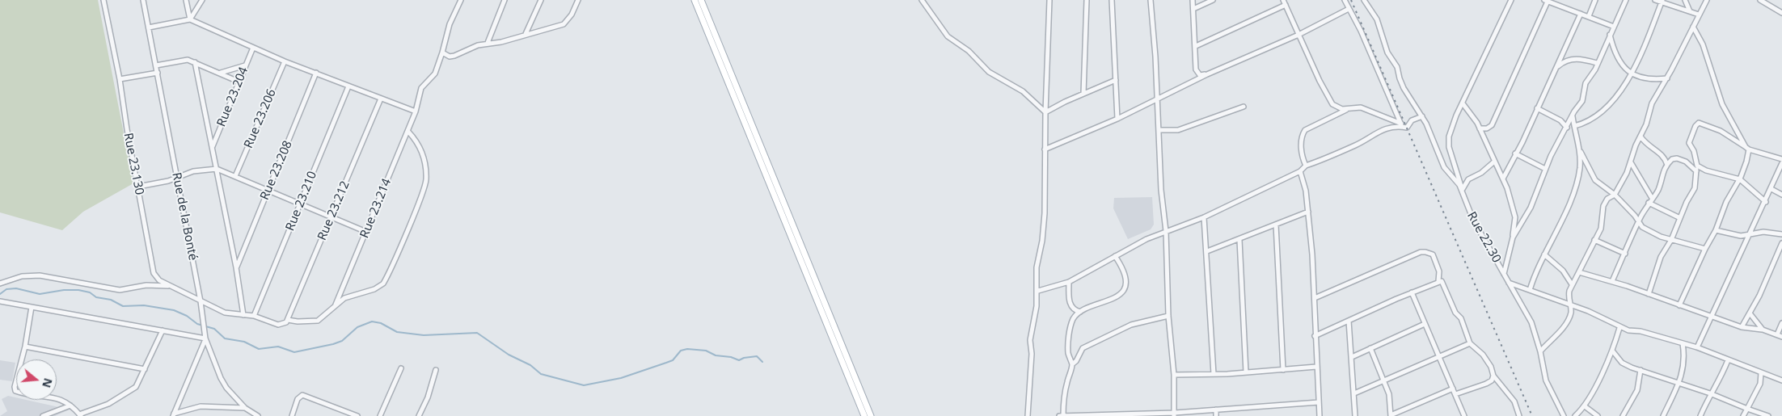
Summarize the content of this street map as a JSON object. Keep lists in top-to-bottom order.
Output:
{
  "streets": {
    "street": [
      "Rue 23.204",
      "Rue 23.206",
      "Rue 23.130",
      "Rue 23.208",
      "Rue 23.210",
      "Rue 23.214",
      "Rue 23.212",
      "Rue de la Bonté",
      "Rue 22.30"
    ]
  },
  "crossings": [
    ["Rue 23.130", "Rue 23.210"],
    ["Rue 23.130", "Rue 23.214"],
    ["Rue 23.130", "Rue 23.212"],
    ["Rue 23.130", "Rue de la Bonté"]
  ],
  "north": "right"
}
